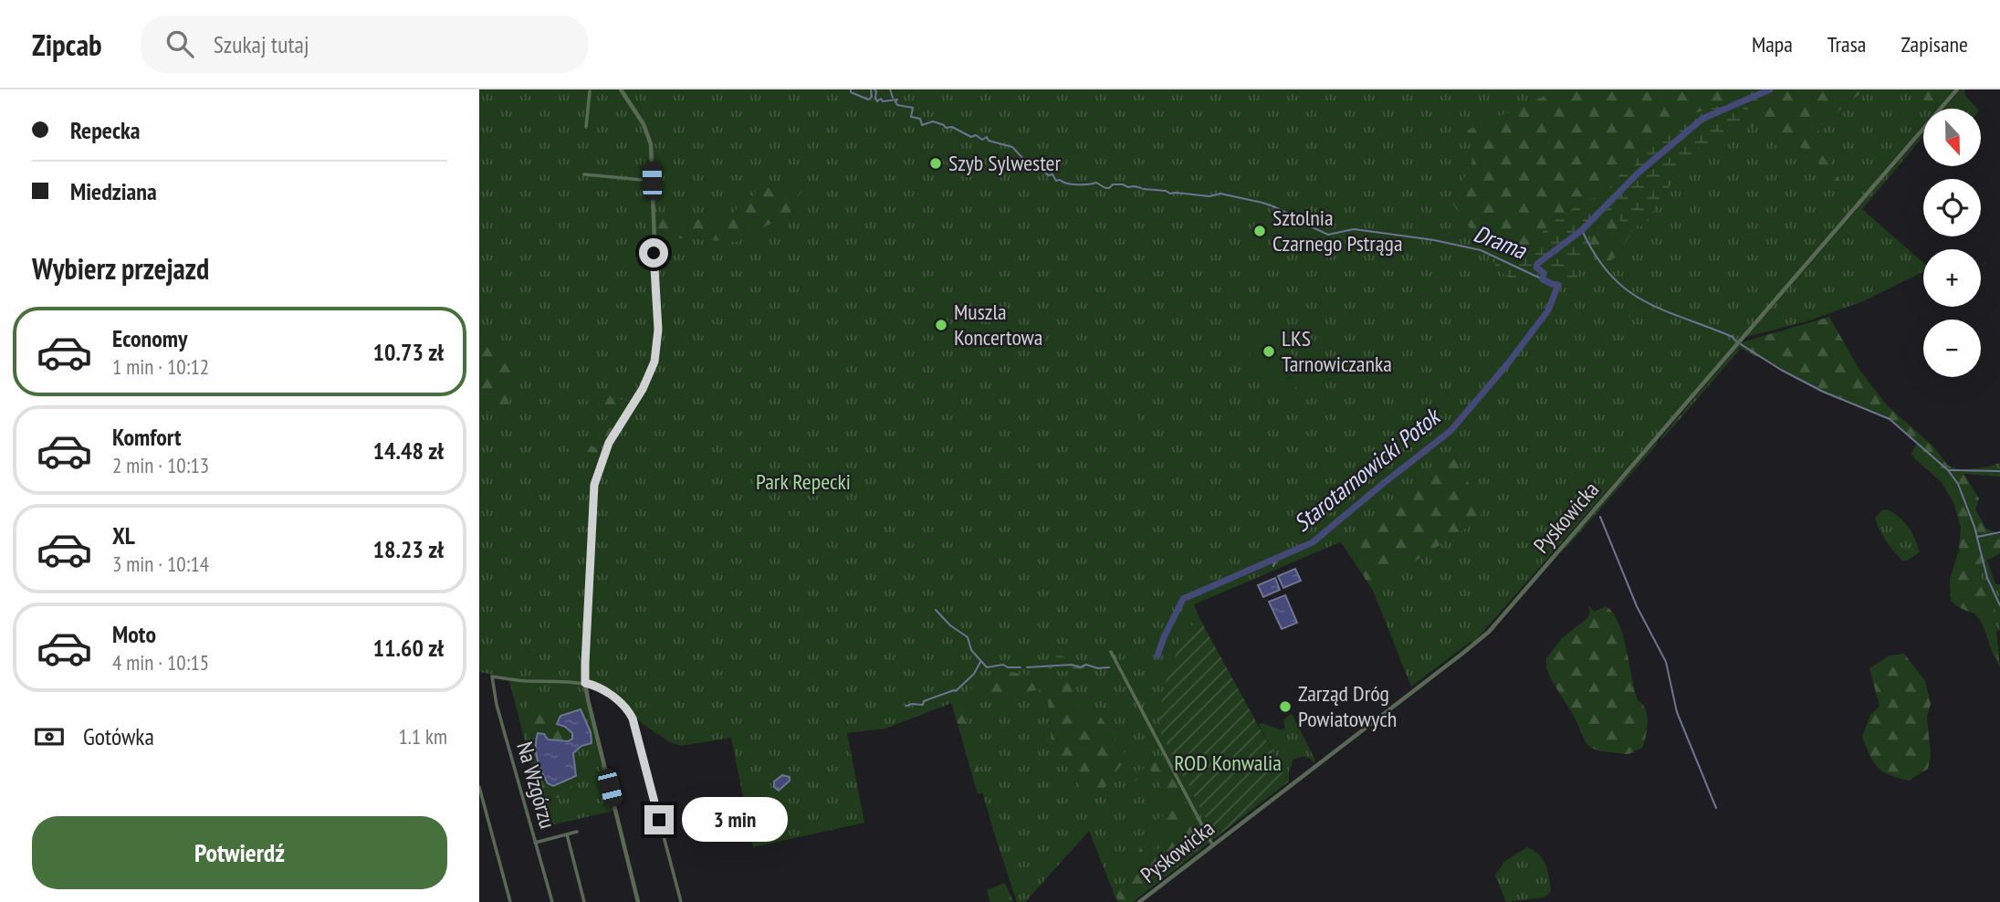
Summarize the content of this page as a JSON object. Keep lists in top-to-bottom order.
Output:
{
  "streets": {
    "street": ["Pyskowicka", "Na Wzgórzu"]
  },
  "water": ["Drama", "Starotarnowicki Potok"],
  "parks": ["Park Repecki", "ROD Konwalia"],
  "places": [
    "Szyb Sylwester",
    "Sztolnia Czarnego Pstrąga",
    "Muszla Koncertowa",
    "LKS Tarnowiczanka",
    "Zarząd Dróg Powiatowych"
  ],
  "north": "bottom",
  "page": {
    "header": "Zipcab",
    "search": "Szukaj tutaj",
    "nav": ["Mapa", "Trasa", "Zapisane"],
    "banner": ["Repecka", "Miedziana"],
    "map_buttons": ["+", "−"],
    "heading": "Wybierz przejazd",
    "list": [
      {
        "name": "Economy",
        "note": "1 min · 10:12",
        "value": "10.73 zł"
      },
      {
        "name": "Komfort",
        "note": "2 min · 10:13",
        "value": "14.48 zł"
      },
      {
        "name": "XL",
        "note": "3 min · 10:14",
        "value": "18.23 zł"
      },
      {
        "name": "Moto",
        "note": "4 min · 10:15",
        "value": "11.60 zł"
      }
    ],
    "pay": ["Gotówka", "1.1 km"],
    "bubble": "3 min",
    "buttons": "Potwierdź"
  }
}
